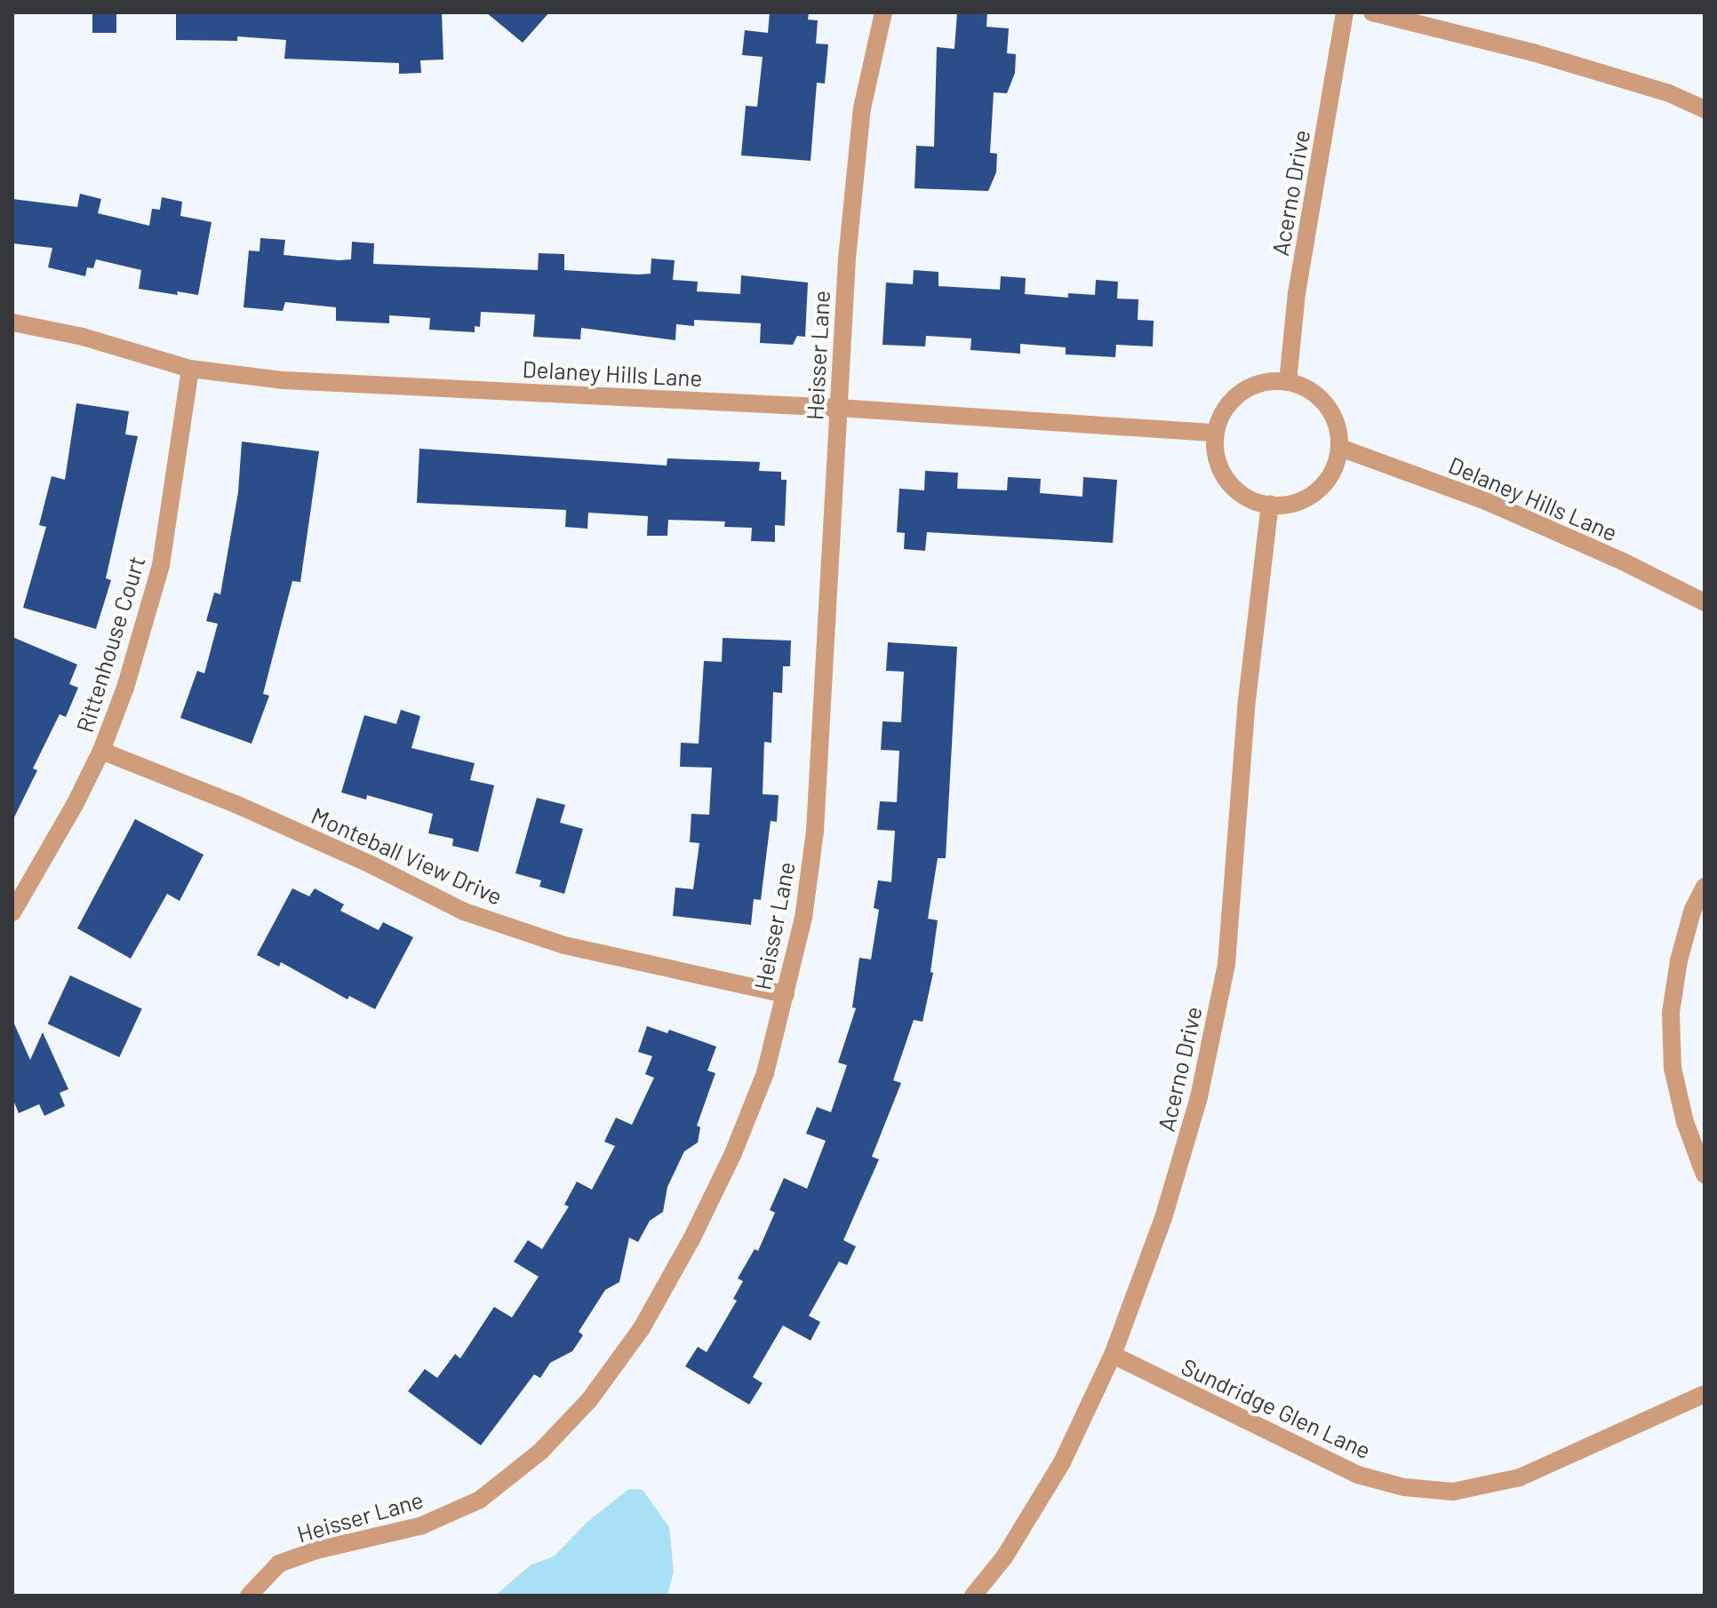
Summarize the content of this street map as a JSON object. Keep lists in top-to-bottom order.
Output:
{
  "streets": {
    "street": [
      "Acerno Drive",
      "Heisser Lane",
      "Delaney Hills Lane",
      "Rittenhouse Court",
      "Monteball View Drive",
      "Sundridge Glen Lane"
    ]
  },
  "crossings": [
    ["Acerno Drive", "Delaney Hills Lane"],
    ["Acerno Drive", "Sundridge Glen Lane"],
    ["Heisser Lane", "Delaney Hills Lane"],
    ["Heisser Lane", "Monteball View Drive"],
    ["Delaney Hills Lane", "Rittenhouse Court"],
    ["Rittenhouse Court", "Monteball View Drive"]
  ]
}
